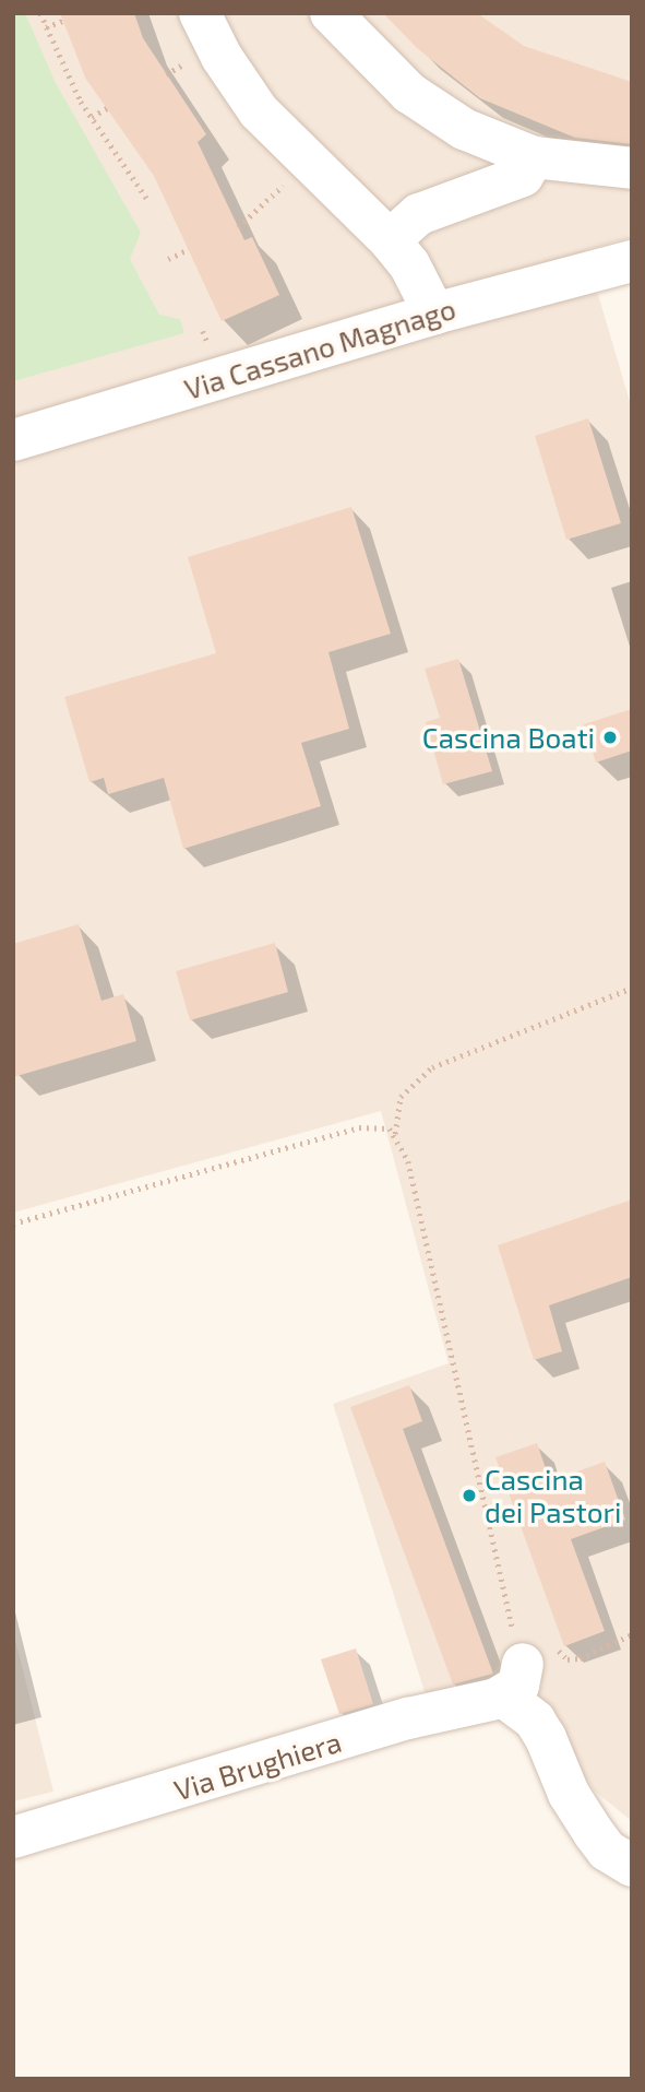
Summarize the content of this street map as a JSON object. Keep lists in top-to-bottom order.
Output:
{
  "streets": {
    "street": ["Via Cassano Magnago", "Via Brughiera"]
  },
  "places": ["Cascina Boati", "Cascina dei Pastori"]
}
